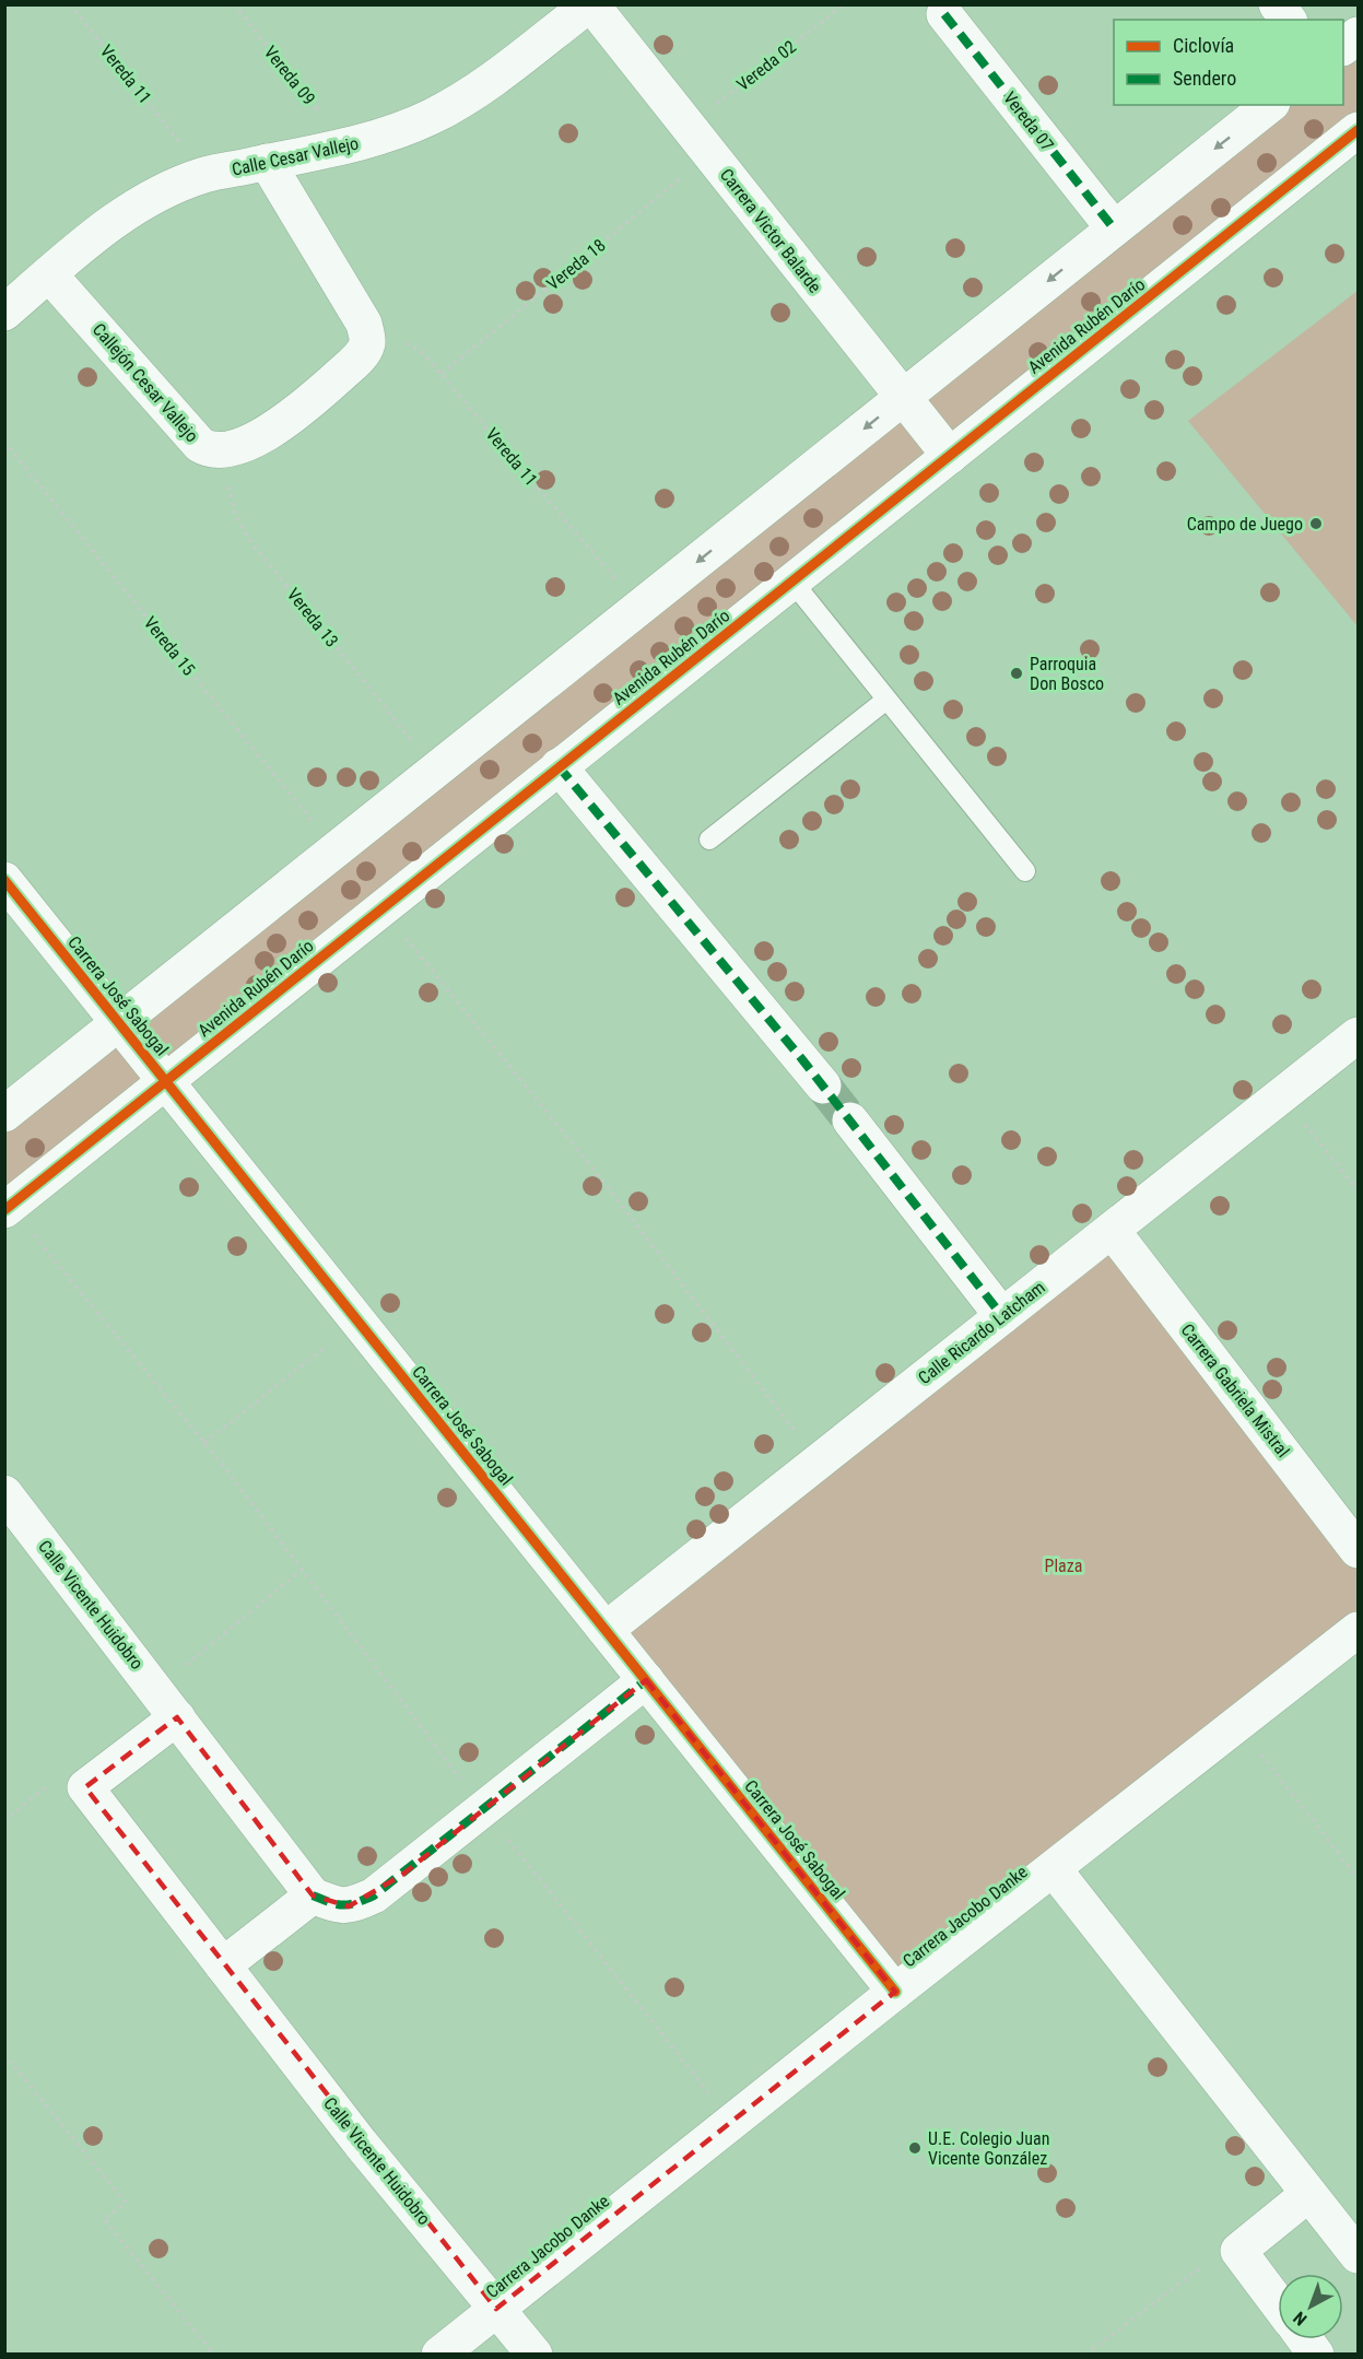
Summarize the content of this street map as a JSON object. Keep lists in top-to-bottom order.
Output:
{
  "streets": {
    "street": [
      "Vereda 07",
      "Calle Cesar Vallejo",
      "Carrera Victor Balarde",
      "Avenida Rubén Darío",
      "Callejón Cesar Vallejo",
      "Carrera José Sabogal",
      "Calle Ricardo Latcham",
      "Carrera Gabriela Mistral",
      "Calle Vicente Huidobro",
      "Carrera Jacobo Danke"
    ],
    "path": [
      "Vereda 02",
      "Vereda 11",
      "Vereda 09",
      "Vereda 18",
      "Vereda 13",
      "Vereda 15"
    ]
  },
  "crossings": [
    ["Vereda 02", "Carrera Victor Balarde"],
    ["Vereda 11", "Calle Cesar Vallejo"],
    ["Vereda 11", "Vereda 18"],
    ["Vereda 11", "Callejón Cesar Vallejo"],
    ["Vereda 09", "Calle Cesar Vallejo"],
    ["Calle Cesar Vallejo", "Carrera Victor Balarde"],
    ["Calle Cesar Vallejo", "Callejón Cesar Vallejo"],
    ["Carrera Victor Balarde", "Vereda 18"],
    ["Carrera Victor Balarde", "Avenida Rubén Darío"],
    ["Avenida Rubén Darío", "Carrera José Sabogal"],
    ["Callejón Cesar Vallejo", "Vereda 13"],
    ["Carrera José Sabogal", "Calle Ricardo Latcham"],
    ["Carrera José Sabogal", "Carrera Jacobo Danke"],
    ["Calle Ricardo Latcham", "Carrera Gabriela Mistral"],
    ["Calle Vicente Huidobro", "Carrera Jacobo Danke"]
  ],
  "parks": ["Plaza"],
  "places": ["Campo de Juego", "Parroquia Don Bosco", "U.E. Colegio Juan Vicente González"],
  "legend": ["Ciclovía", "Sendero"],
  "north": "bottom left"
}
